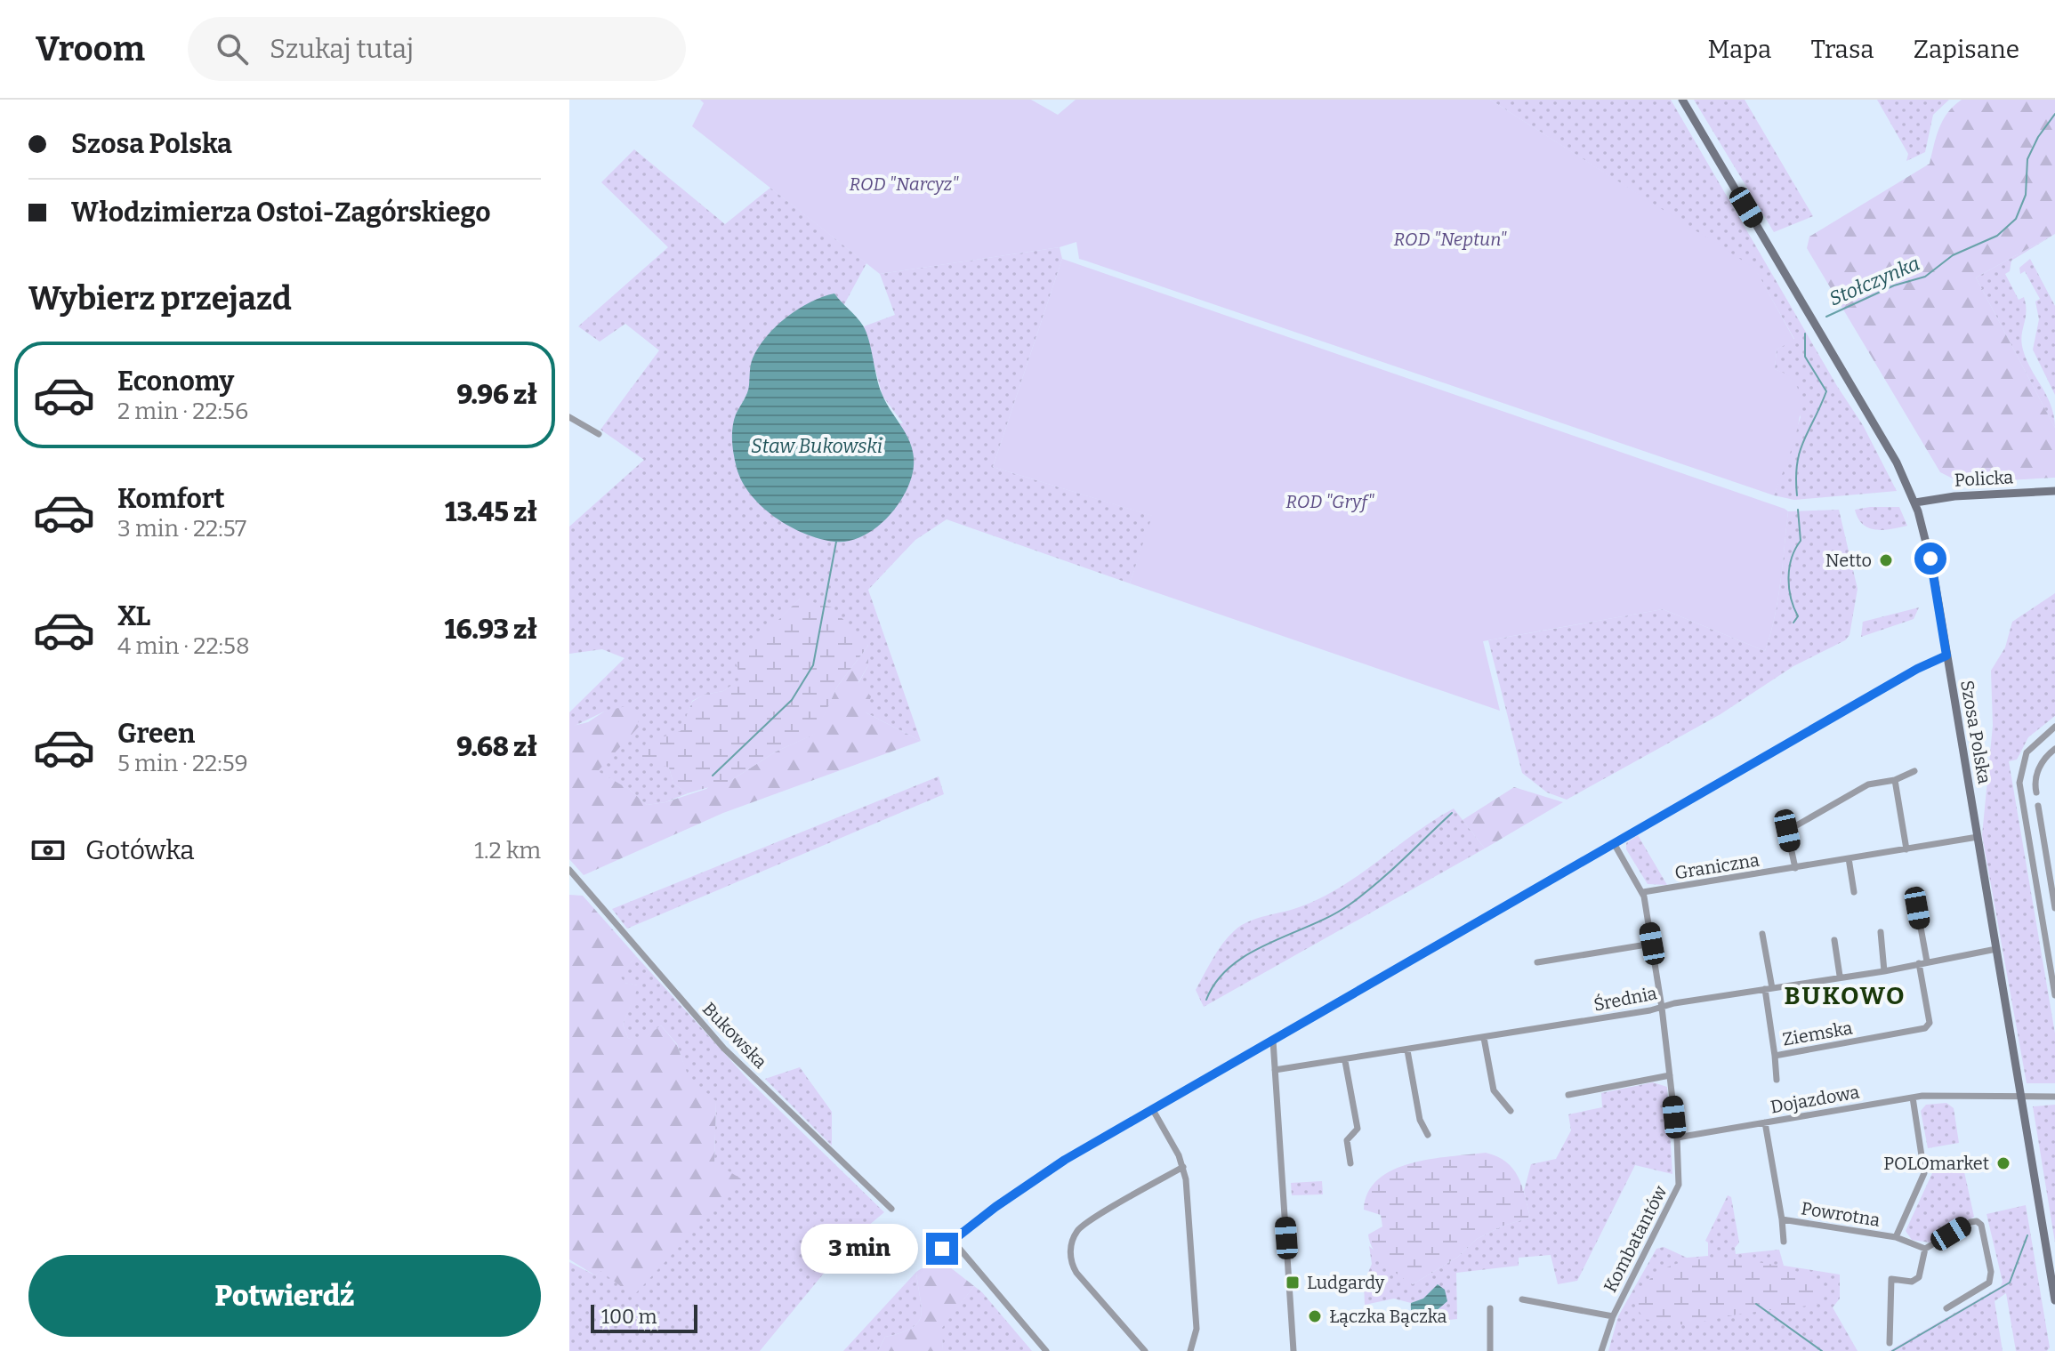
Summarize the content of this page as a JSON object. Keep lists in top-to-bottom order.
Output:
{
  "streets": {
    "street": [
      "Policka",
      "Szosa Polska",
      "Graniczna",
      "Średnia",
      "Ziemska",
      "Bukowska",
      "Dojazdowa",
      "Powrotna",
      "Kombatantów"
    ]
  },
  "crossings": [
    ["Policka", "Szosa Polska"],
    ["Szosa Polska", "Graniczna"],
    ["Szosa Polska", "Średnia"],
    ["Szosa Polska", "Dojazdowa"],
    ["Średnia", "Ziemska"],
    ["Dojazdowa", "Powrotna"],
    ["Dojazdowa", "Kombatantów"]
  ],
  "districts": ["BUKOWO"],
  "water": ["Stołczynka", "Staw Bukowski"],
  "parks": ["ROD \"Narcyz\"", "ROD \"Neptun\"", "ROD \"Gryf\""],
  "places": {
    "other": ["Netto", "POLOmarket", "Łączka Bączka"],
    "transit": ["Ludgardy"]
  },
  "scale_bar": "100 m",
  "page": {
    "header": "Vroom",
    "search": "Szukaj tutaj",
    "nav": ["Mapa", "Trasa", "Zapisane"],
    "banner": ["Szosa Polska", "Włodzimierza Ostoi-Zagórskiego"],
    "heading": "Wybierz przejazd",
    "list": [
      {
        "name": "Economy",
        "note": "2 min · 22:56",
        "value": "9.96 zł"
      },
      {
        "name": "Komfort",
        "note": "3 min · 22:57",
        "value": "13.45 zł"
      },
      {
        "name": "XL",
        "note": "4 min · 22:58",
        "value": "16.93 zł"
      },
      {
        "name": "Green",
        "note": "5 min · 22:59",
        "value": "9.68 zł"
      }
    ],
    "pay": ["Gotówka", "1.2 km"],
    "bubble": "3 min",
    "buttons": "Potwierdź",
    "scale": "100 m"
  }
}
